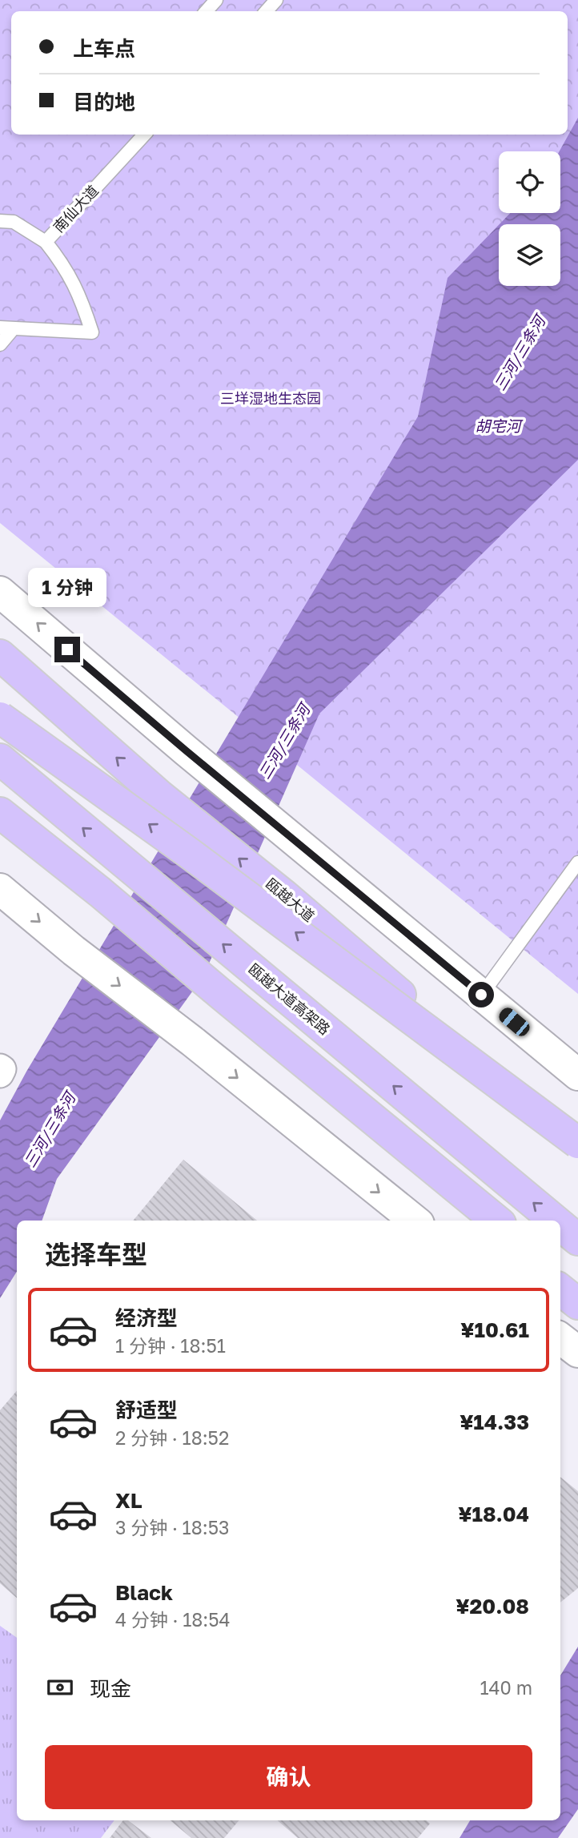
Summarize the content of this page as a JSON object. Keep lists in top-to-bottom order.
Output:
{
  "streets": {
    "highway": ["瓯越大道", "瓯越大道高架路"],
    "lane": ["南仙大道"]
  },
  "water": ["三河/三条河", "胡宅河"],
  "parks": ["三垟湿地生态园"],
  "page": {
    "banner": ["上车点", "目的地"],
    "bubble": "1 分钟",
    "heading": "选择车型",
    "list": [
      {
        "name": "经济型",
        "note": "1 分钟 · 18:51",
        "value": "¥10.61"
      },
      {
        "name": "舒适型",
        "note": "2 分钟 · 18:52",
        "value": "¥14.33"
      },
      {
        "name": "XL",
        "note": "3 分钟 · 18:53",
        "value": "¥18.04"
      },
      {
        "name": "Black",
        "note": "4 分钟 · 18:54",
        "value": "¥20.08"
      }
    ],
    "pay": ["现金", "140 m"],
    "buttons": "确认"
  }
}
